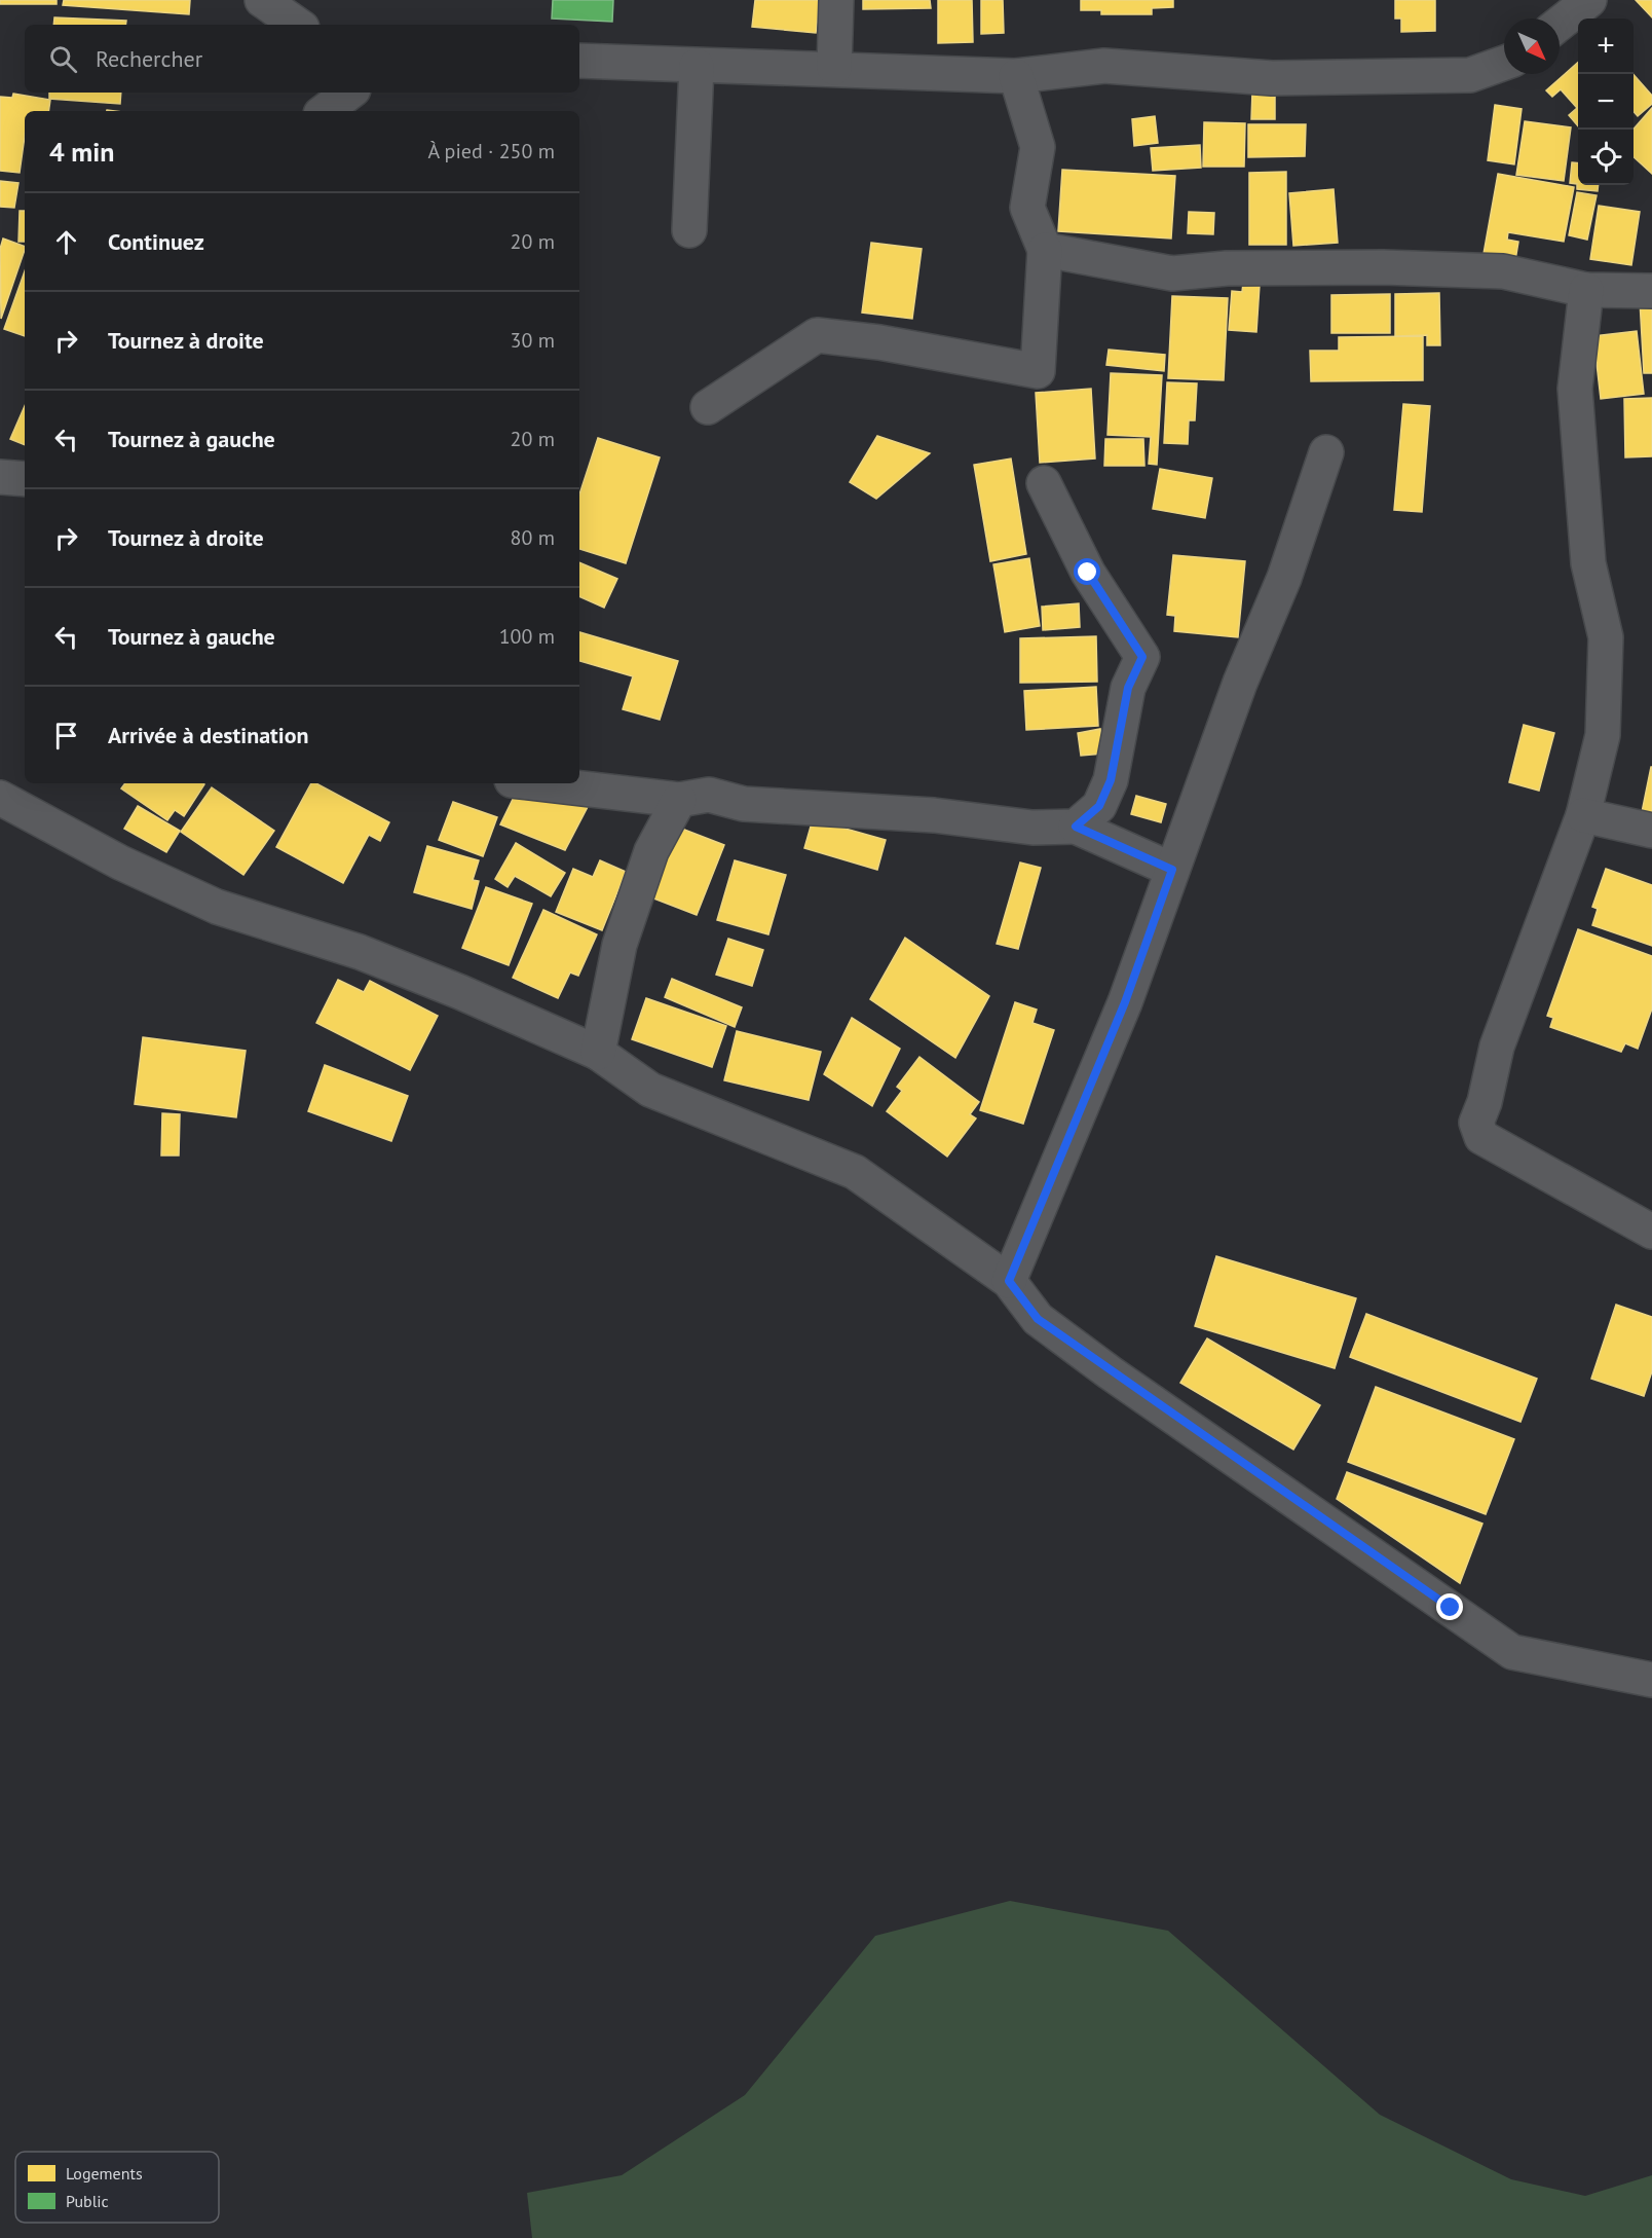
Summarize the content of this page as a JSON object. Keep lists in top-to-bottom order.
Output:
{
  "legend": ["Logements", "Public"],
  "north": "bottom right",
  "page": {
    "map_buttons": ["+", "−"],
    "search": "Rechercher",
    "heading": ["4 min", "À pied · 250 m"],
    "list": [
      ["Continuez", "20 m"],
      ["Tournez à droite", "30 m"],
      ["Tournez à gauche", "20 m"],
      ["Tournez à droite", "80 m"],
      ["Tournez à gauche", "100 m"],
      "Arrivée à destination"
    ]
  }
}
